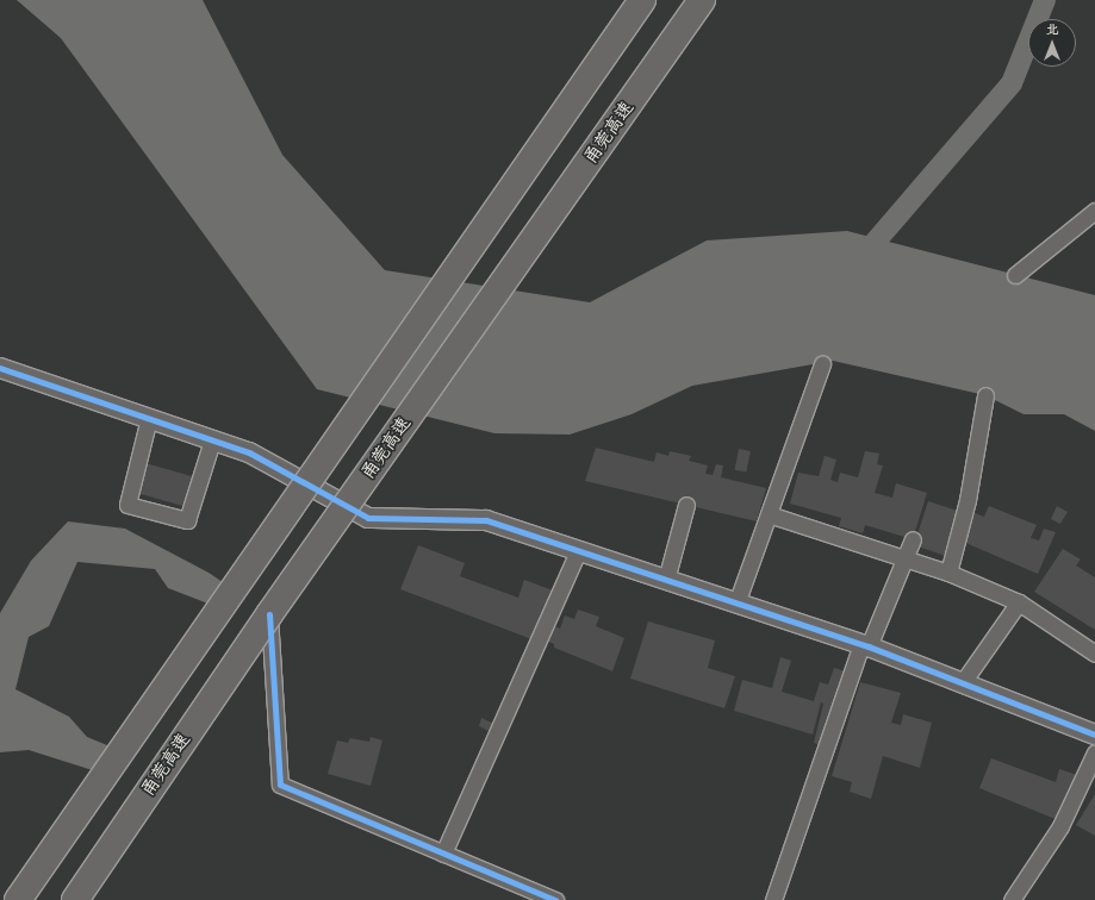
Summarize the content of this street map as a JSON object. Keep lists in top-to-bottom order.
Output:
{
  "streets": {
    "highway": ["甬莞高速"]
  },
  "north": "top"
}
